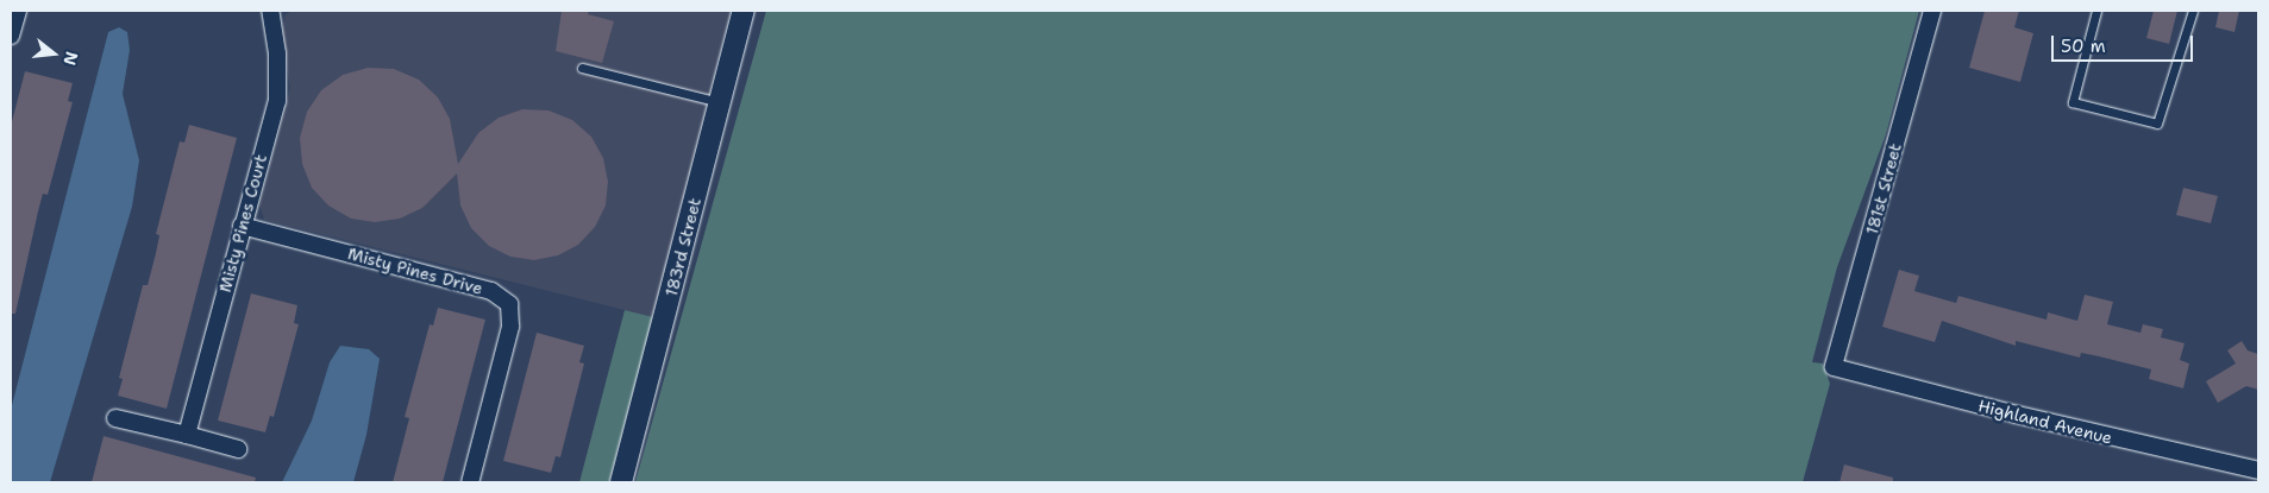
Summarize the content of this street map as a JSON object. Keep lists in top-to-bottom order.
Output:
{
  "streets": {
    "street": [
      "181st Street",
      "Misty Pines Court",
      "183rd Street",
      "Misty Pines Drive",
      "Highland Avenue"
    ]
  },
  "crossings": [
    ["181st Street", "Highland Avenue"],
    ["Misty Pines Court", "Misty Pines Drive"]
  ],
  "scale_bar": "50 m",
  "north": "right"
}
